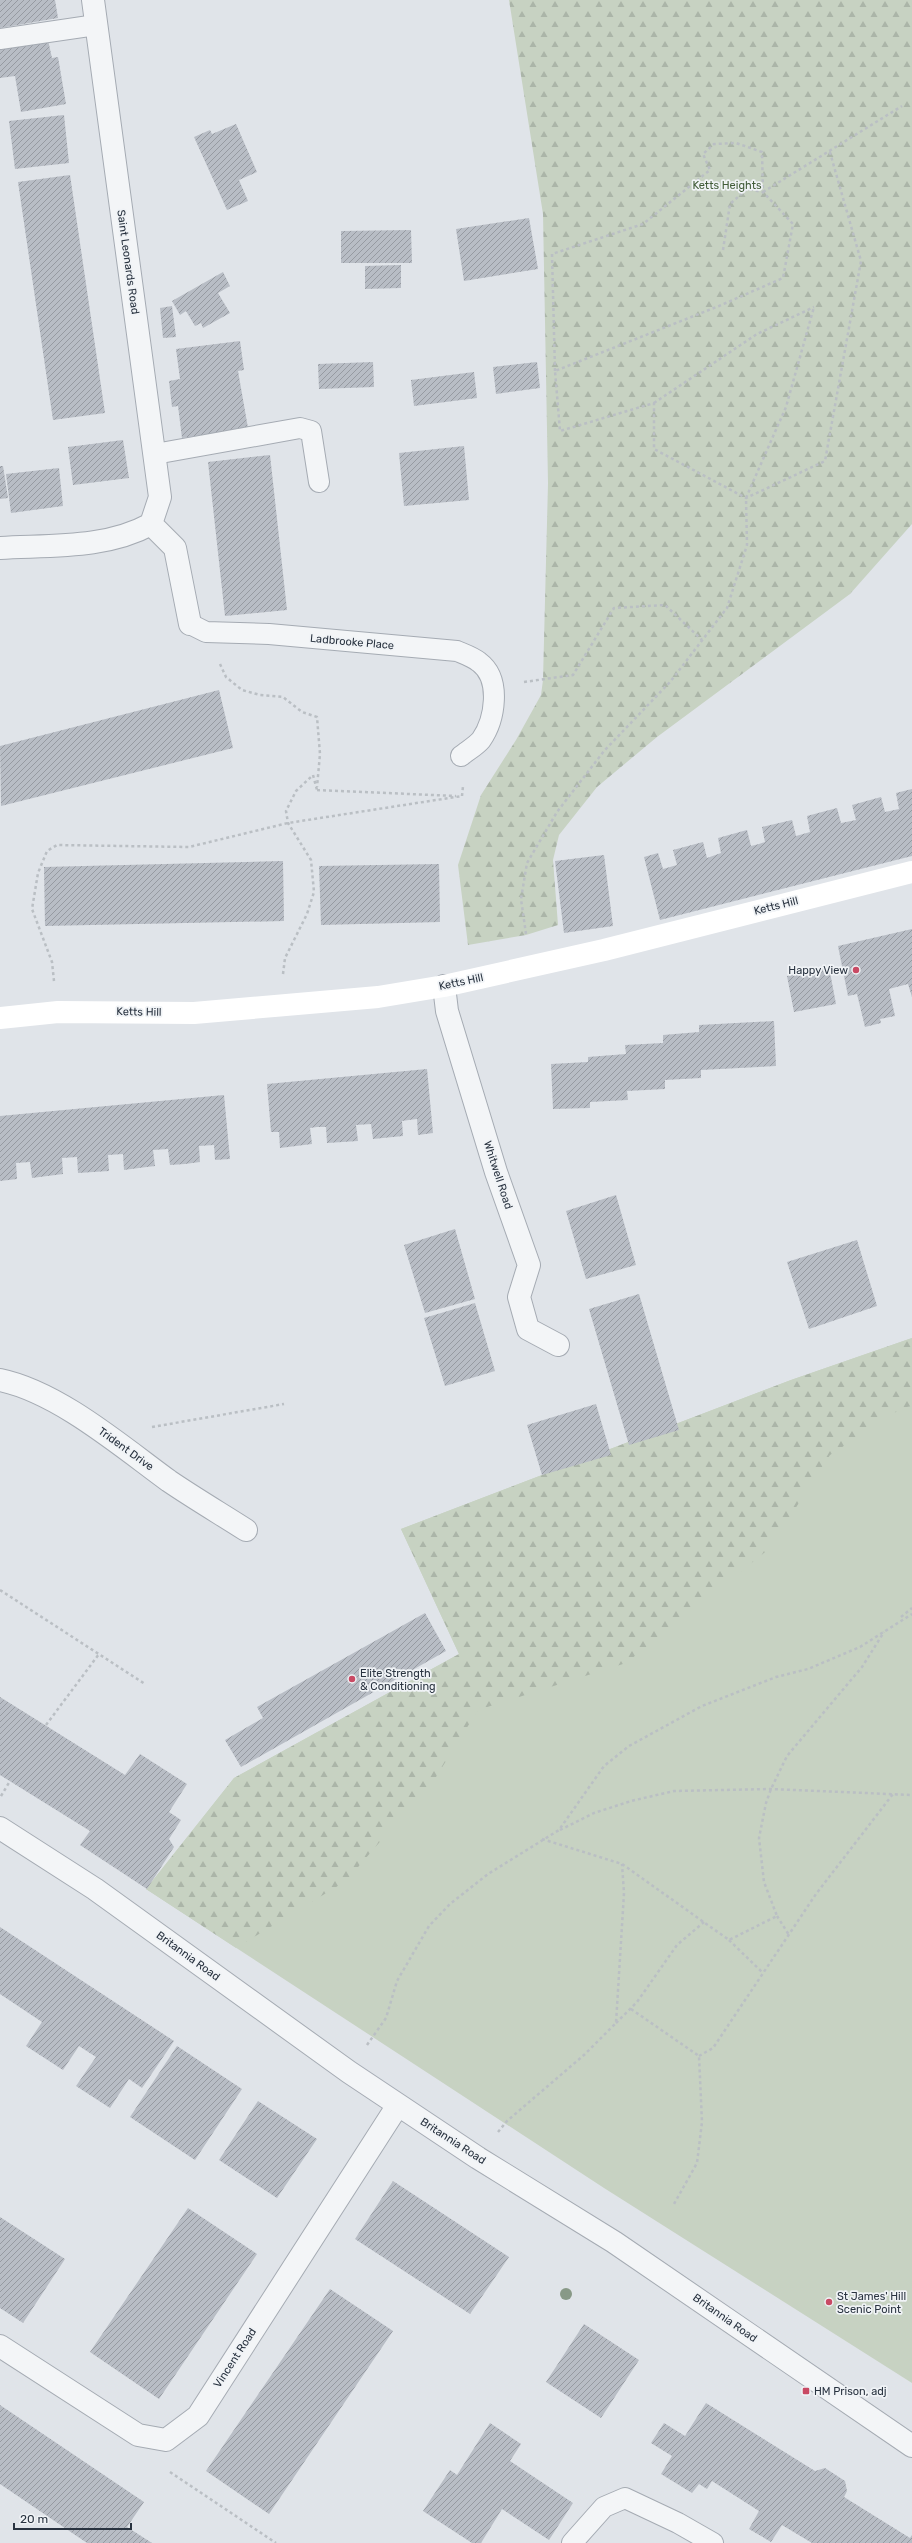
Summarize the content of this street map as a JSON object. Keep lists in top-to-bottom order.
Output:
{
  "streets": {
    "main road": ["Ketts Hill"],
    "street": [
      "Saint Leonards Road",
      "Ladbrooke Place",
      "Whitwell Road",
      "Trident Drive",
      "Britannia Road",
      "Vincent Road"
    ]
  },
  "crossings": [
    ["Saint Leonards Road", "Ladbrooke Place"],
    ["Ketts Hill", "Whitwell Road"],
    ["Britannia Road", "Vincent Road"]
  ],
  "parks": ["Ketts Heights"],
  "places": {
    "other": ["Happy View", "Elite Strength & Conditioning", "St James' Hill Scenic Point"],
    "transit": ["HM Prison, adj"]
  },
  "scale_bar": "20 m"
}
